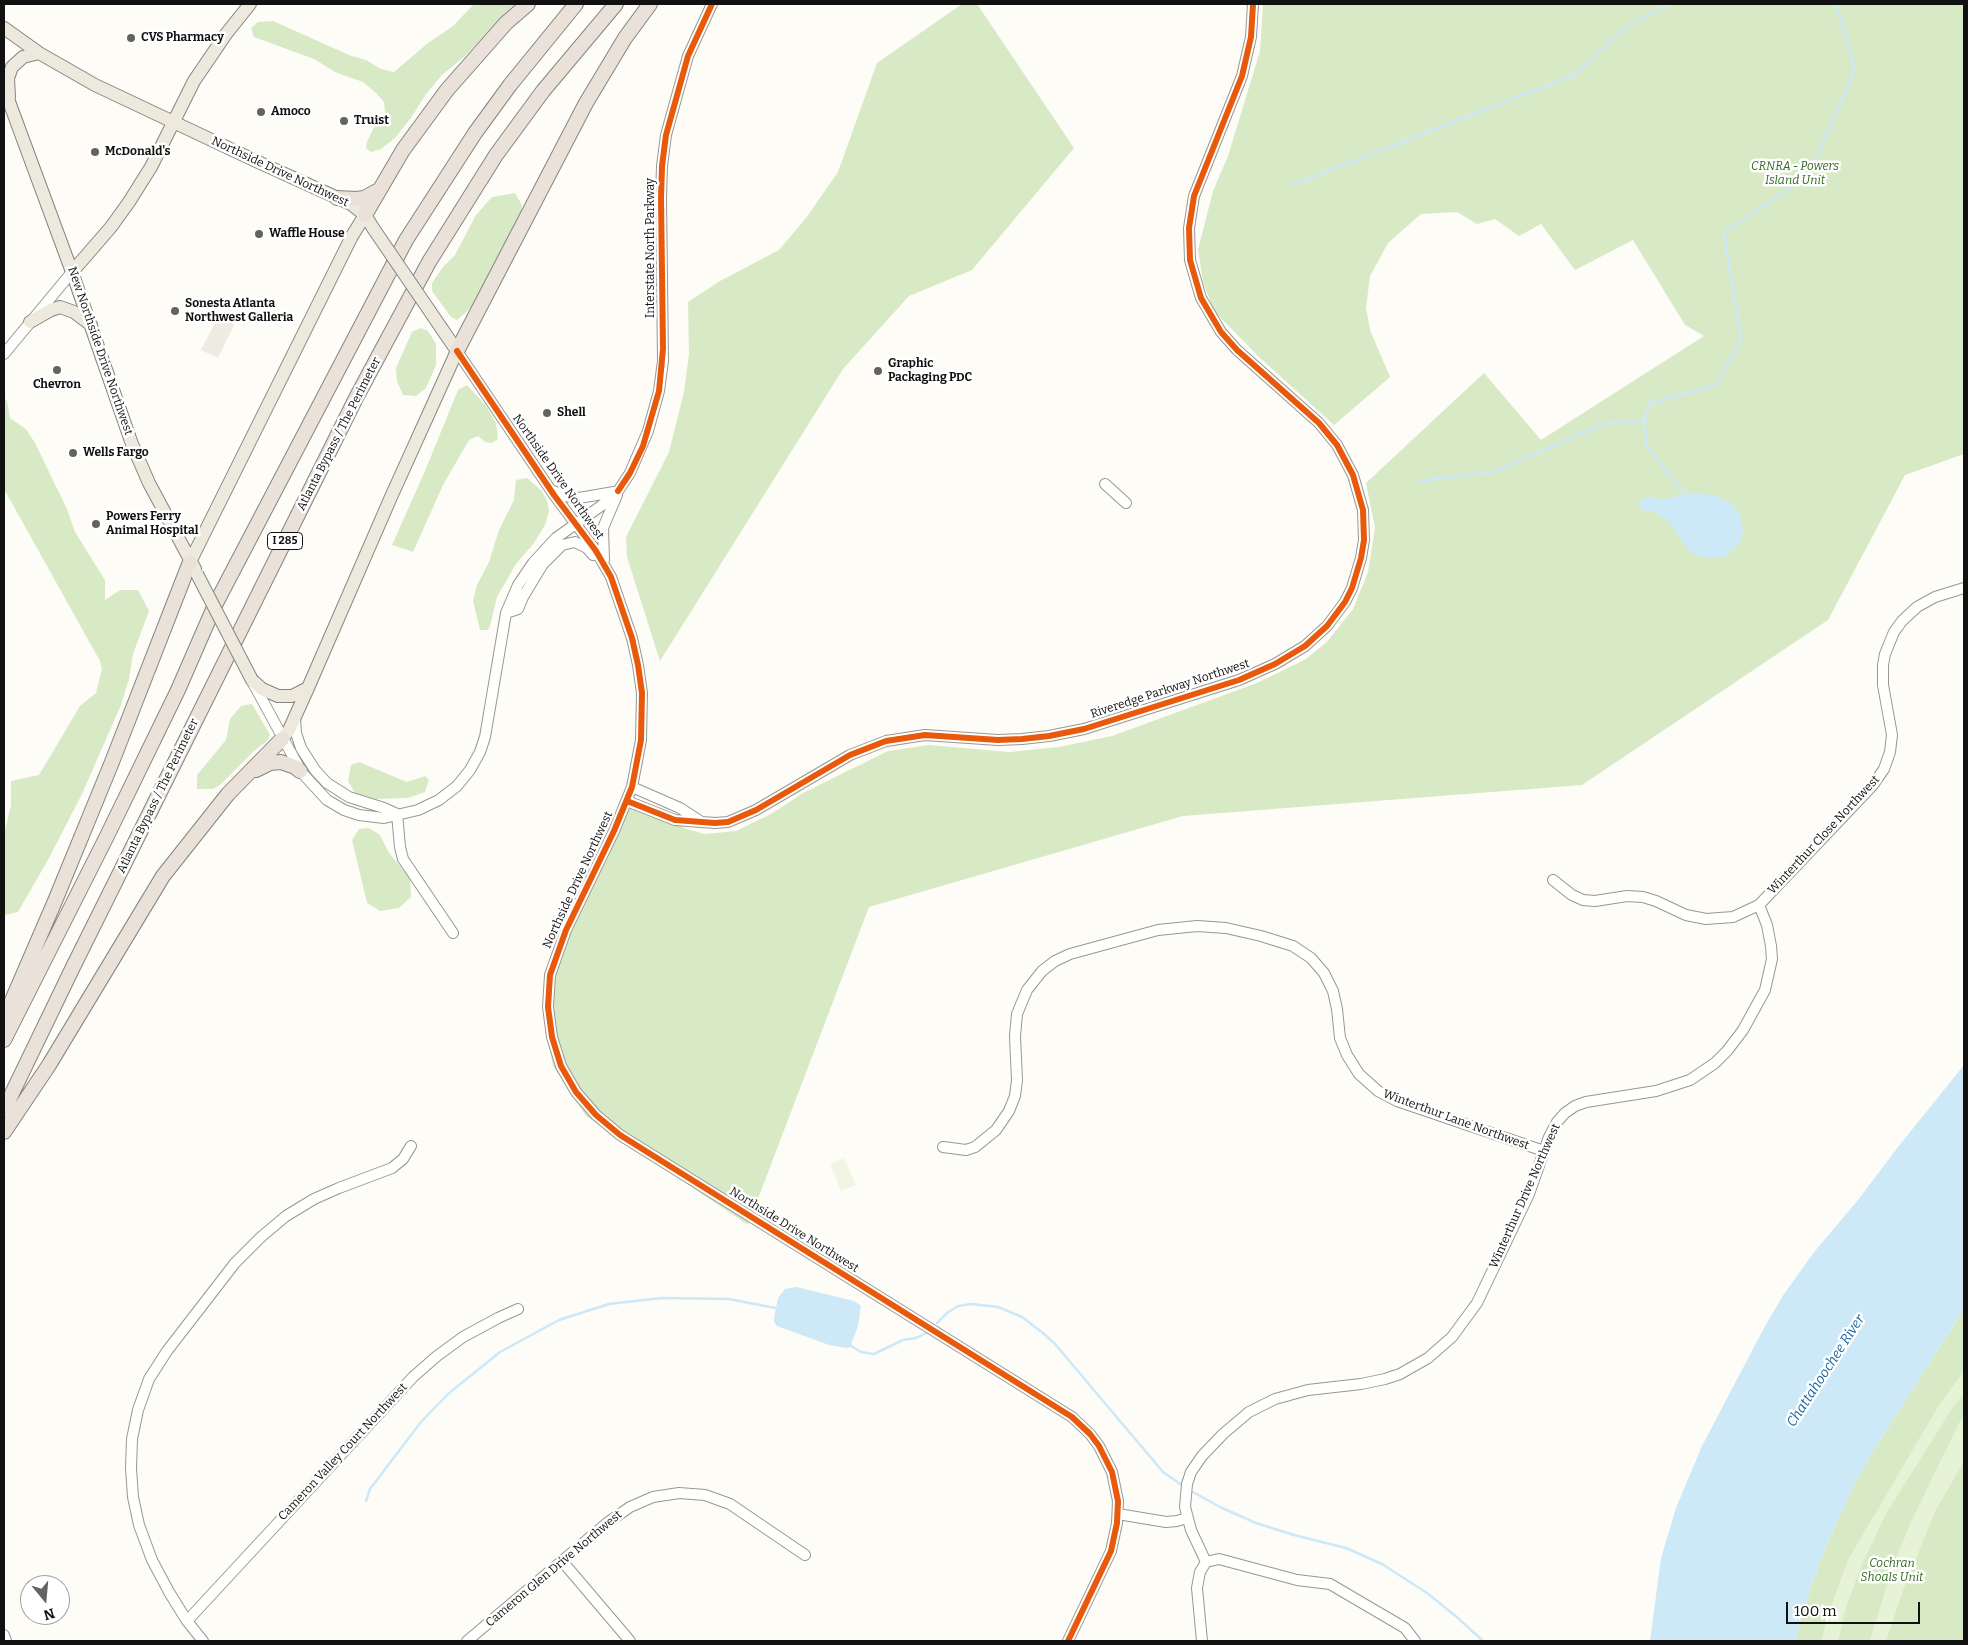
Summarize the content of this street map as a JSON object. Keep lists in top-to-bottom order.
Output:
{
  "streets": {
    "highway": ["Atlanta Bypass / The Perimeter", "I 285"],
    "main road": ["Northside Drive Northwest", "New Northside Drive Northwest"],
    "street": [
      "Interstate North Parkway",
      "Riveredge Parkway Northwest",
      "Winterthur Close Northwest",
      "Winterthur Lane Northwest",
      "Winterthur Drive Northwest",
      "Cameron Valley Court Northwest",
      "Cameron Glen Drive Northwest"
    ]
  },
  "crossings": [
    ["Northside Drive Northwest", "Interstate North Parkway"],
    ["Northside Drive Northwest", "New Northside Drive Northwest"],
    ["Northside Drive Northwest", "Riveredge Parkway Northwest"],
    ["Interstate North Parkway", "New Northside Drive Northwest"],
    ["Winterthur Close Northwest", "Winterthur Drive Northwest"],
    ["Winterthur Lane Northwest", "Winterthur Drive Northwest"]
  ],
  "water": ["Chattahoochee River"],
  "parks": ["CRNRA - Powers Island Unit", "Cochran Shoals Unit"],
  "places": [
    "CVS Pharmacy",
    "Amoco",
    "Truist",
    "McDonald's",
    "Waffle House",
    "Sonesta Atlanta Northwest Galleria",
    "Chevron",
    "Graphic Packaging PDC",
    "Shell",
    "Wells Fargo",
    "Powers Ferry Animal Hospital"
  ],
  "scale_bar": "100 m",
  "north": "bottom"
}
